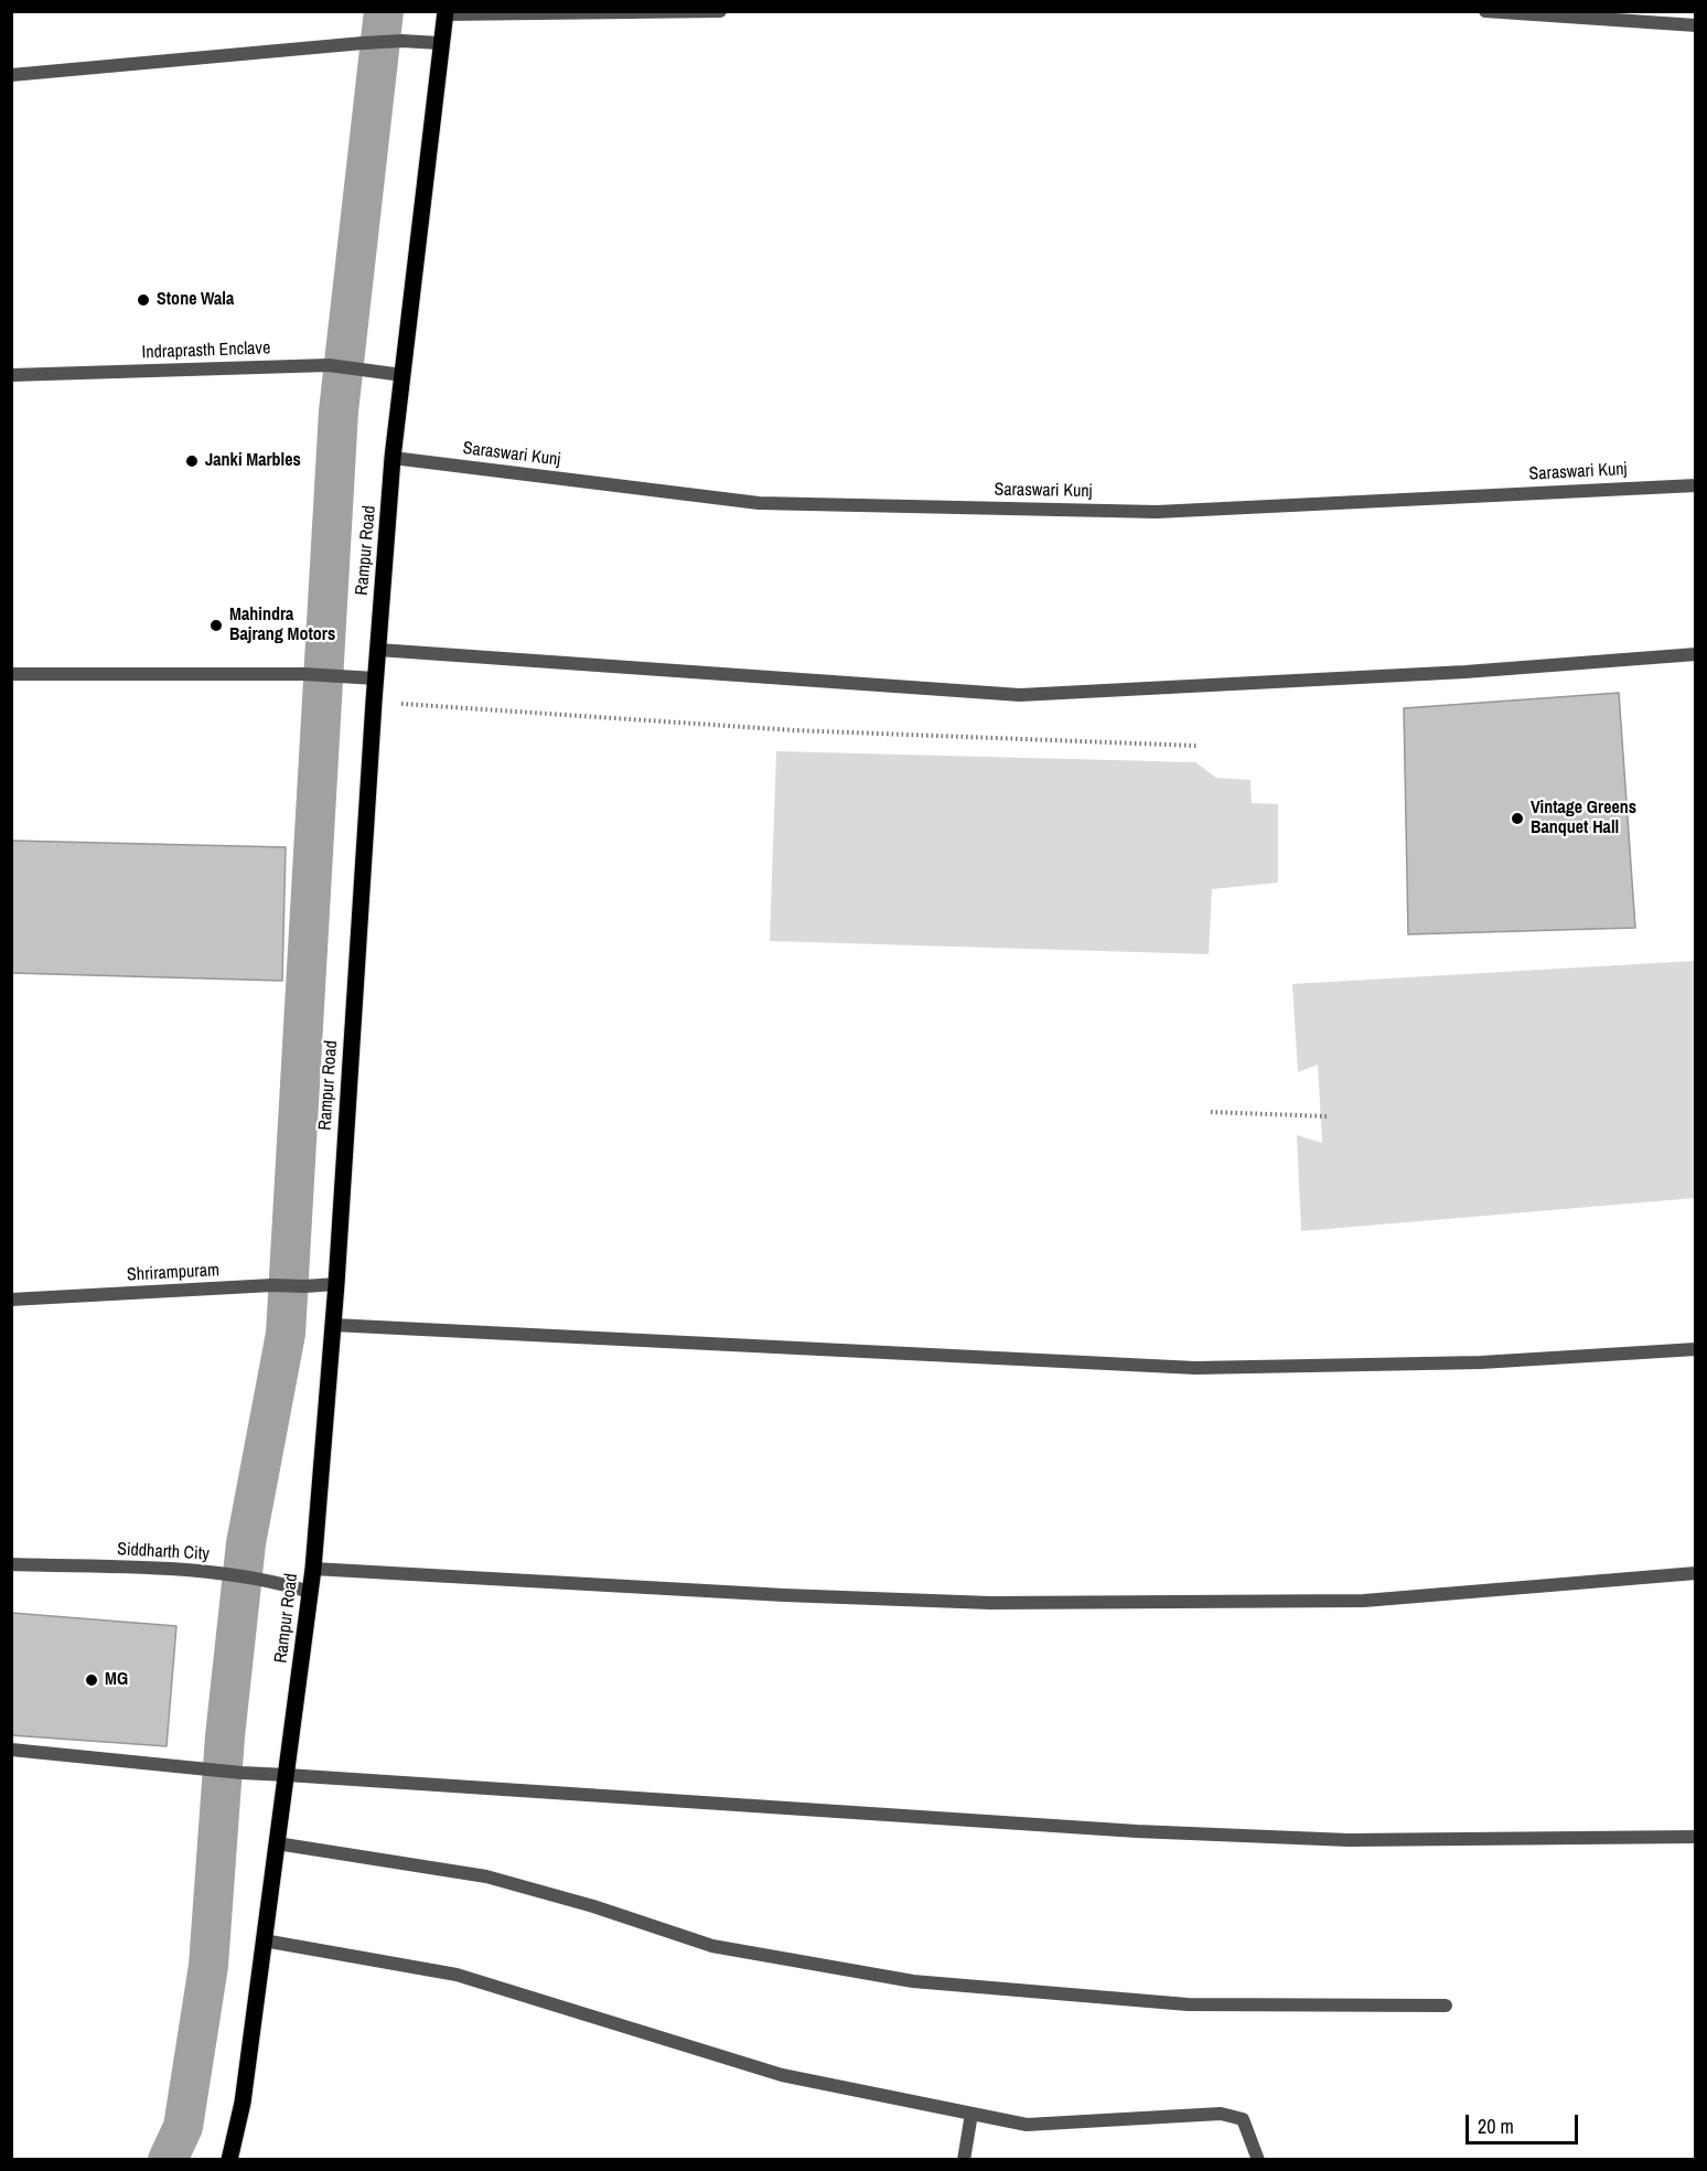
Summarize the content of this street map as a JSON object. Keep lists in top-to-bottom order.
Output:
{
  "streets": {
    "main road": ["Rampur Road"],
    "street": [
      "Indraprasth Enclave",
      "Saraswari Kunj",
      "Shrirampuram",
      "Siddharth City"
    ]
  },
  "crossings": [
    ["Indraprasth Enclave", "Rampur Road"],
    ["Saraswari Kunj", "Rampur Road"],
    ["Rampur Road", "Shrirampuram"],
    ["Rampur Road", "Siddharth City"]
  ],
  "places": [
    "Stone Wala",
    "Janki Marbles",
    "Mahindra Bajrang Motors",
    "Vintage Greens Banquet Hall",
    "MG"
  ],
  "scale_bar": "20 m"
}
